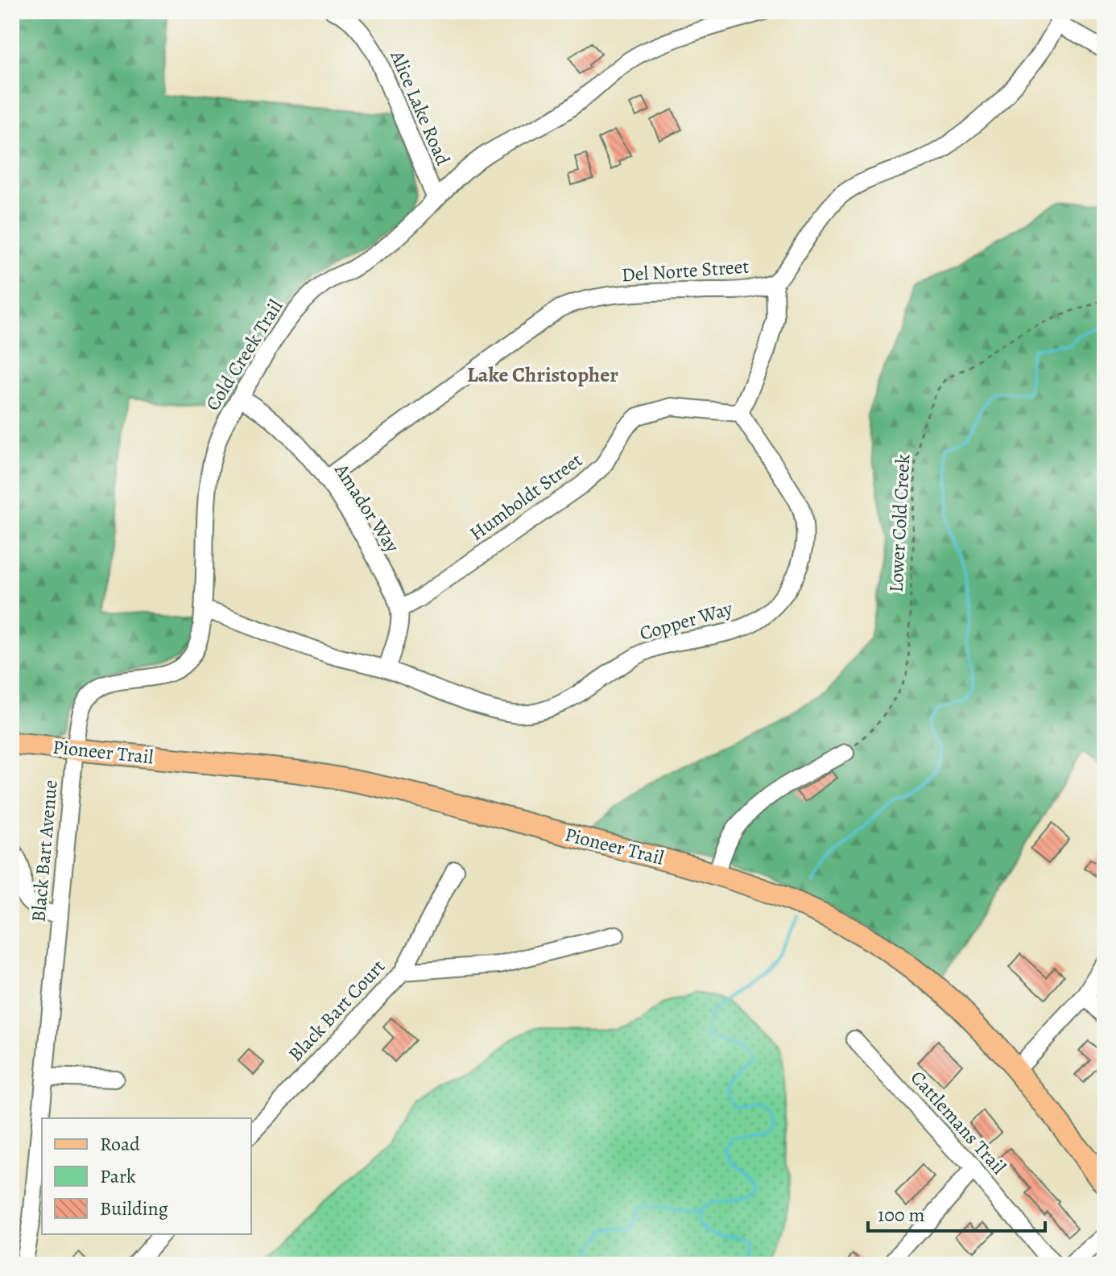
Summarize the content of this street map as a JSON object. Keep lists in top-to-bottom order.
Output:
{
  "streets": {
    "main road": ["Pioneer Trail"],
    "street": [
      "Alice Lake Road",
      "Del Norte Street",
      "Cold Creek Trail",
      "Humboldt Street",
      "Amador Way",
      "Copper Way",
      "Black Bart Avenue",
      "Black Bart Court",
      "Cattlemans Trail"
    ],
    "path": ["Lower Cold Creek"]
  },
  "crossings": [
    ["Alice Lake Road", "Cold Creek Trail"],
    ["Del Norte Street", "Amador Way"],
    ["Cold Creek Trail", "Amador Way"],
    ["Cold Creek Trail", "Copper Way"],
    ["Cold Creek Trail", "Pioneer Trail"],
    ["Cold Creek Trail", "Black Bart Avenue"],
    ["Humboldt Street", "Amador Way"],
    ["Humboldt Street", "Copper Way"],
    ["Pioneer Trail", "Black Bart Avenue"]
  ],
  "districts": ["Lake Christopher"],
  "legend": ["Road", "Park", "Building"],
  "scale_bar": "100 m"
}
